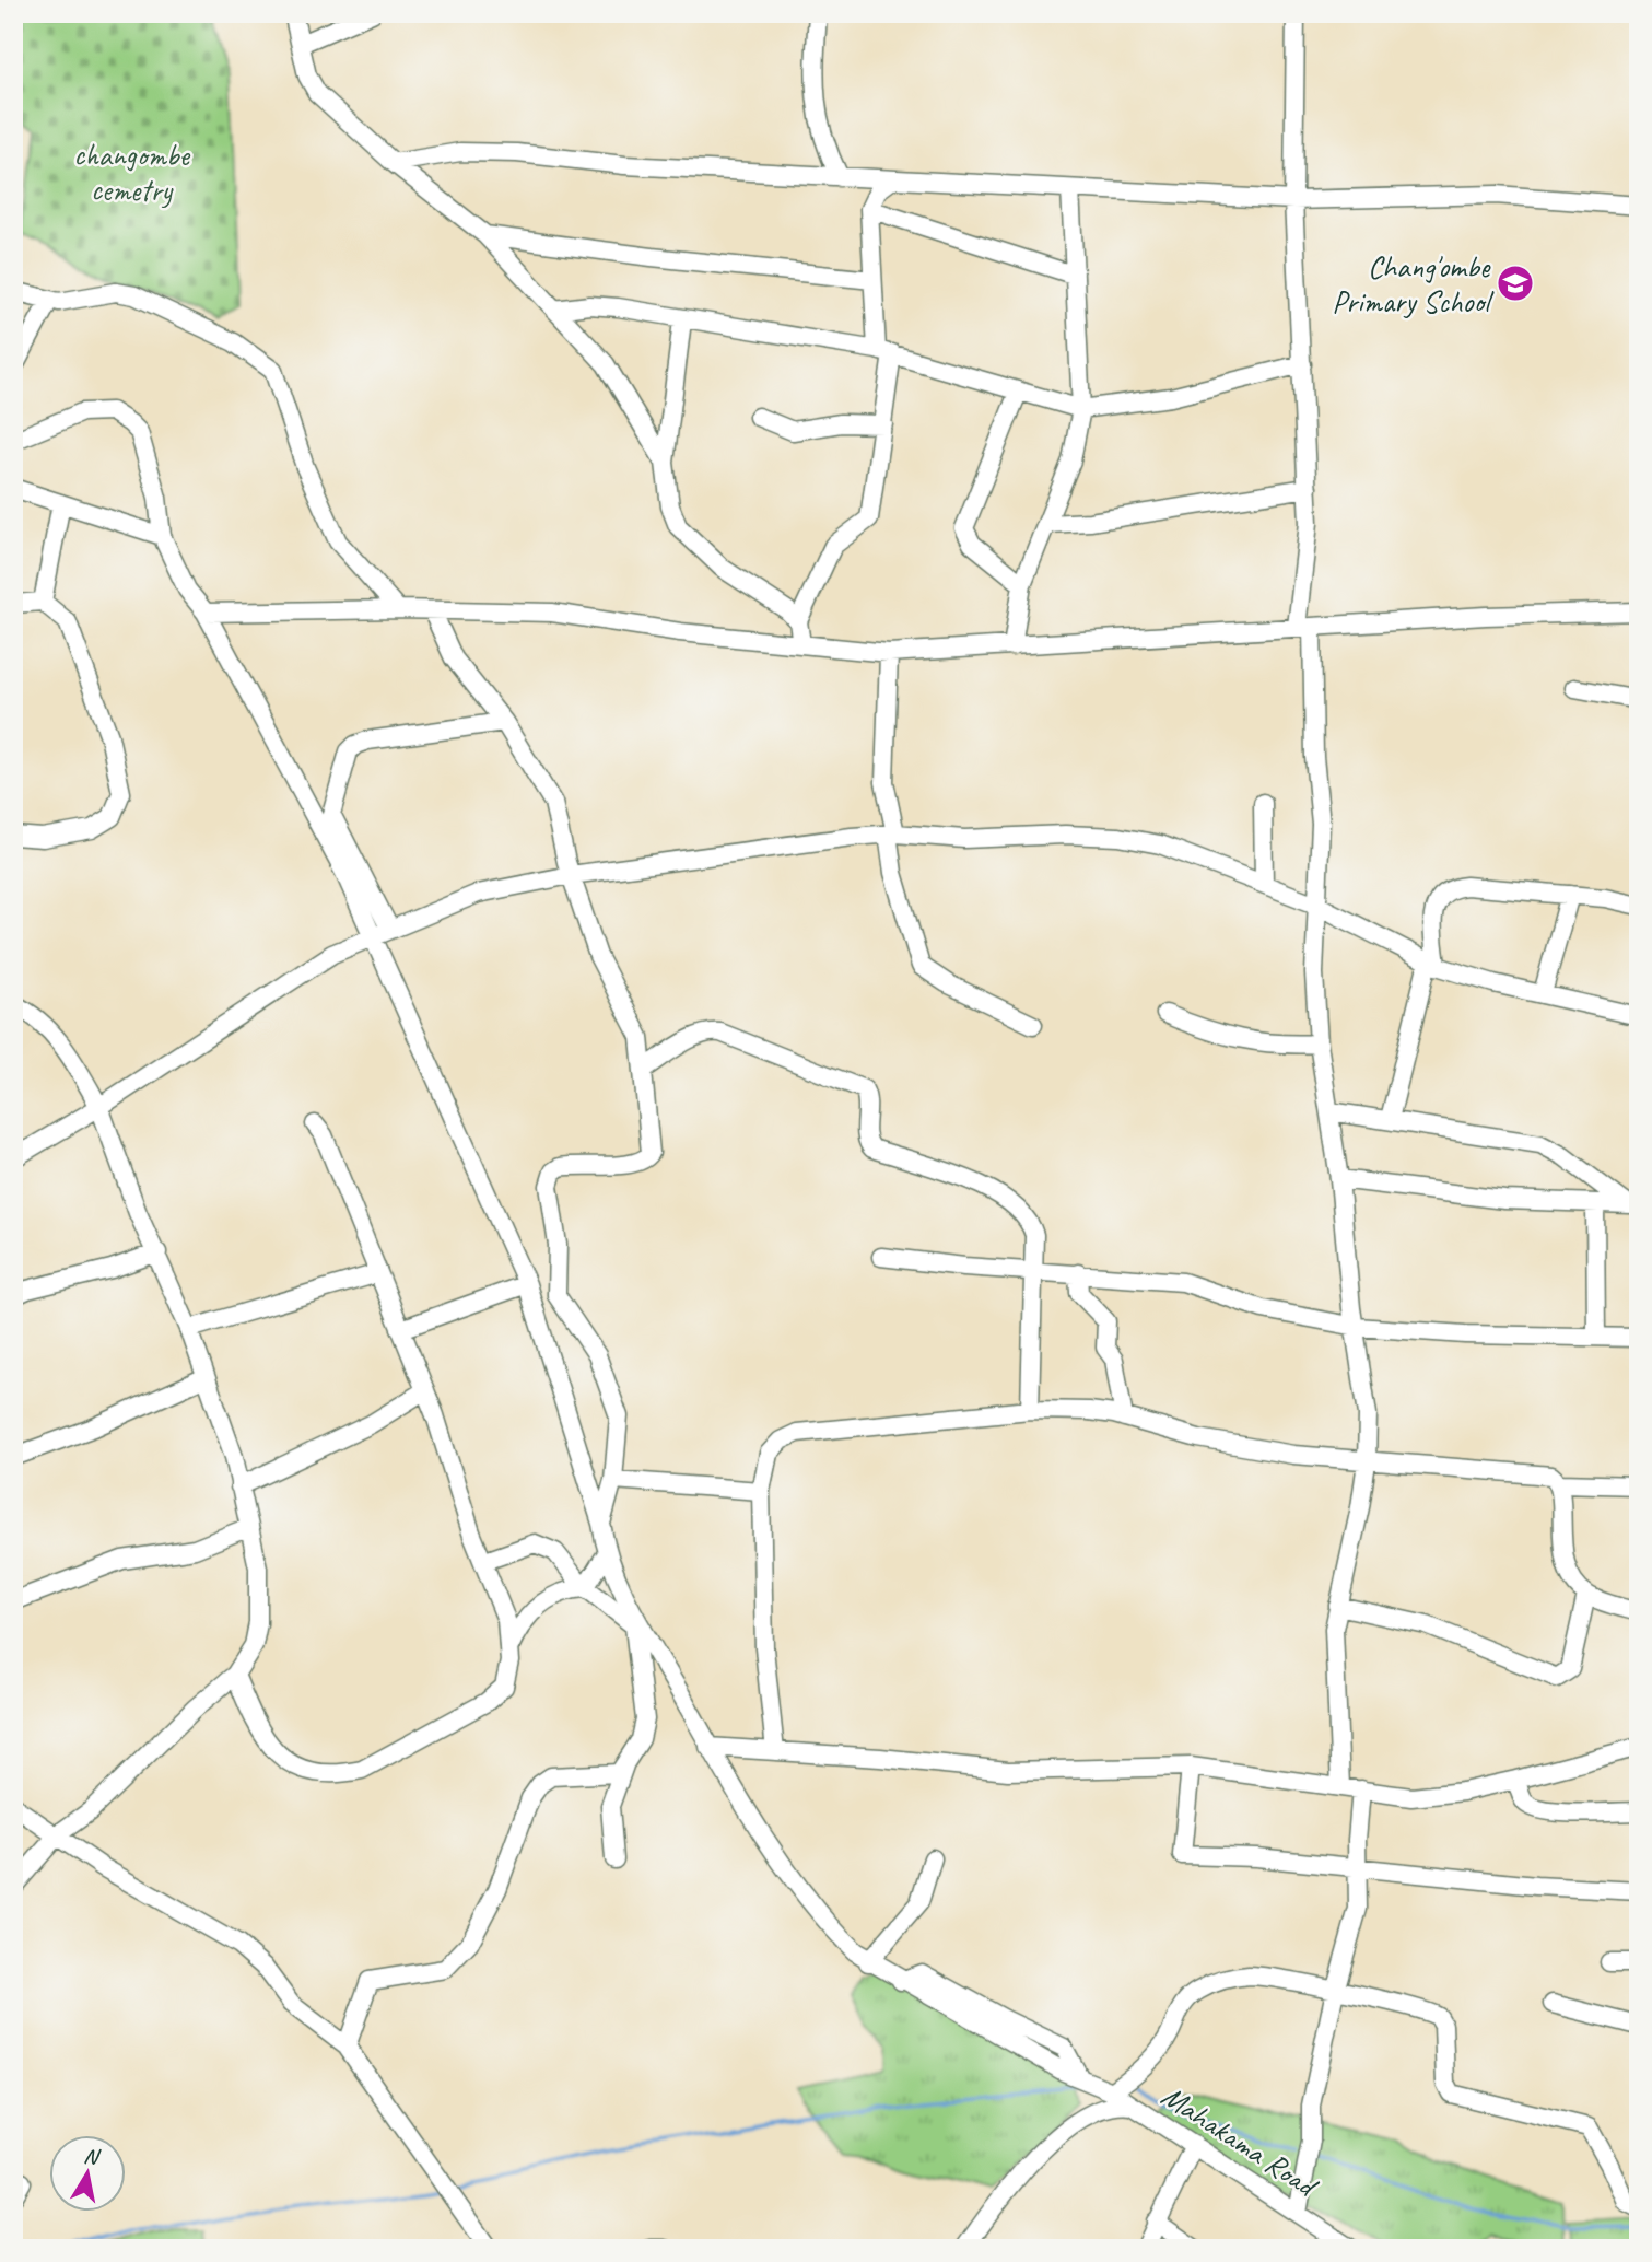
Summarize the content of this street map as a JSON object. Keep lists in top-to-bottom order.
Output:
{
  "streets": {
    "street": ["Mahakama Road"]
  },
  "parks": ["changombe cemetry"],
  "places": {
    "school or university": ["Chang'ombe Primary School"]
  },
  "north": "top"
}
